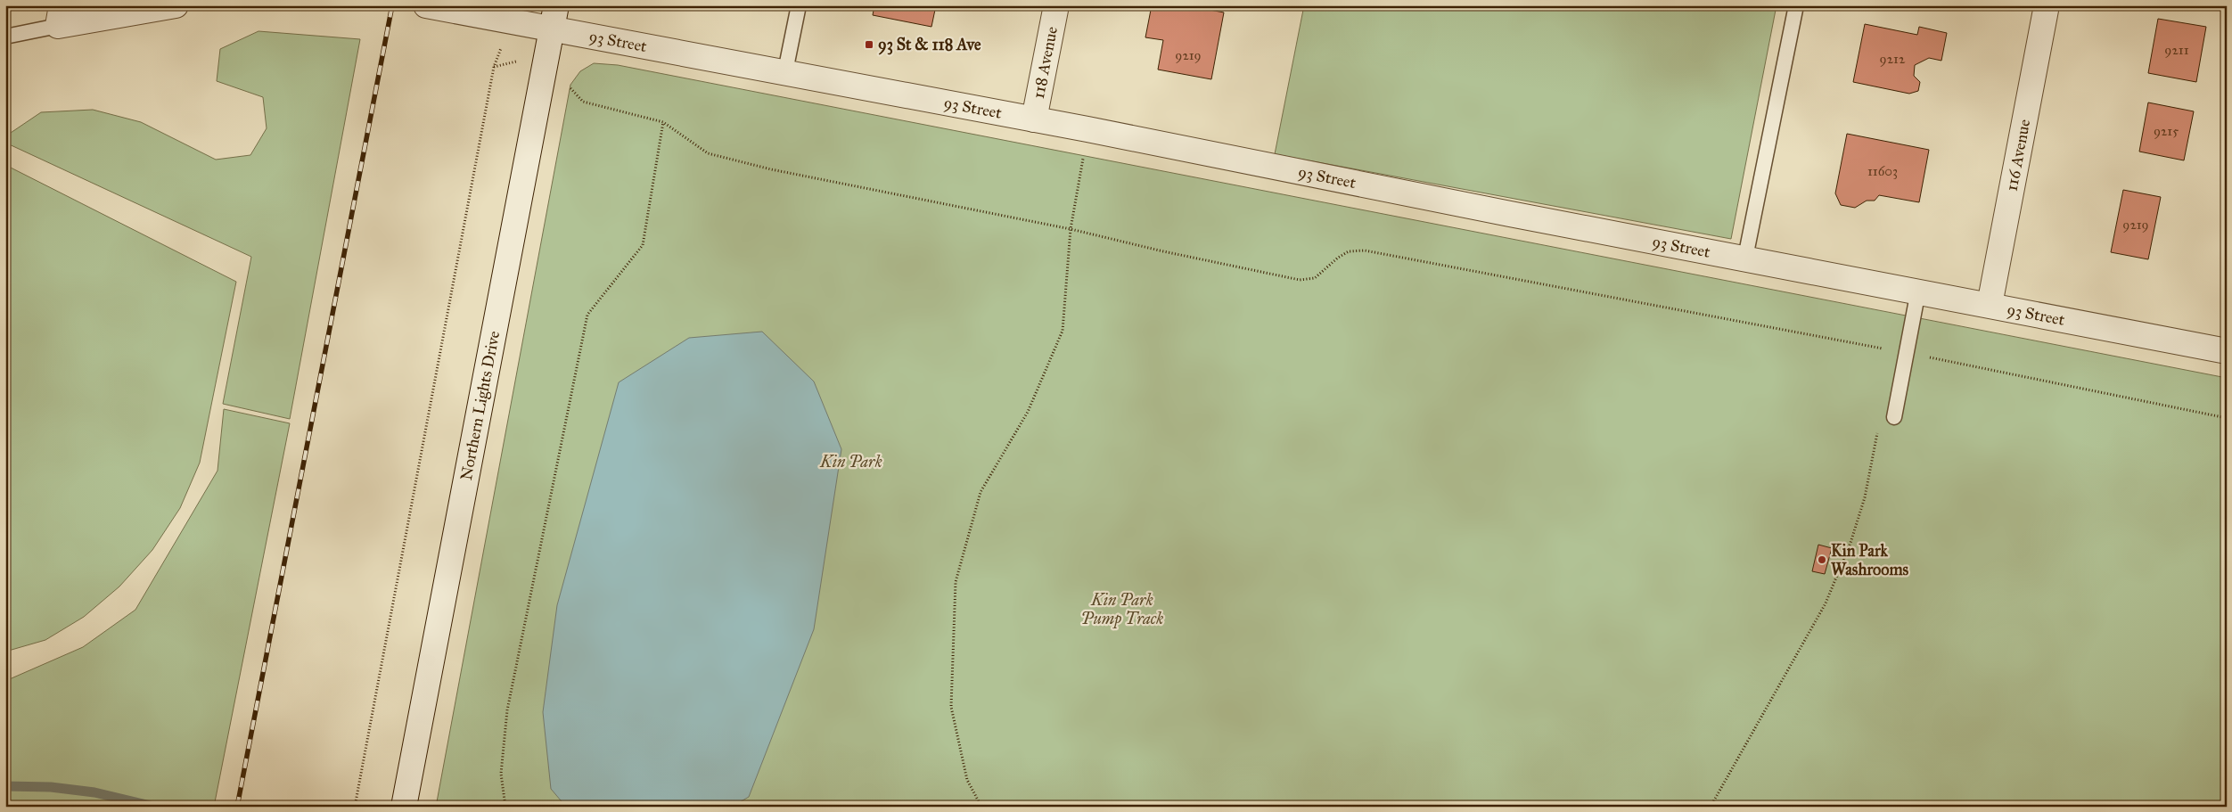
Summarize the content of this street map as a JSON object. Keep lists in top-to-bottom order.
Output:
{
  "streets": {
    "street": [
      "93 Street",
      "118 Avenue",
      "116 Avenue",
      "Northern Lights Drive"
    ]
  },
  "crossings": [
    ["93 Street", "118 Avenue"],
    ["93 Street", "116 Avenue"],
    ["93 Street", "Northern Lights Drive"]
  ],
  "parks": ["Kin Park", "Kin Park Pump Track"],
  "places": {
    "transit": ["93 St & 118 Ave"],
    "other": ["Kin Park Washrooms"]
  },
  "house_numbers": [
    "9211",
    "9219",
    "9212",
    "9215",
    "11603",
    "9219"
  ]
}
